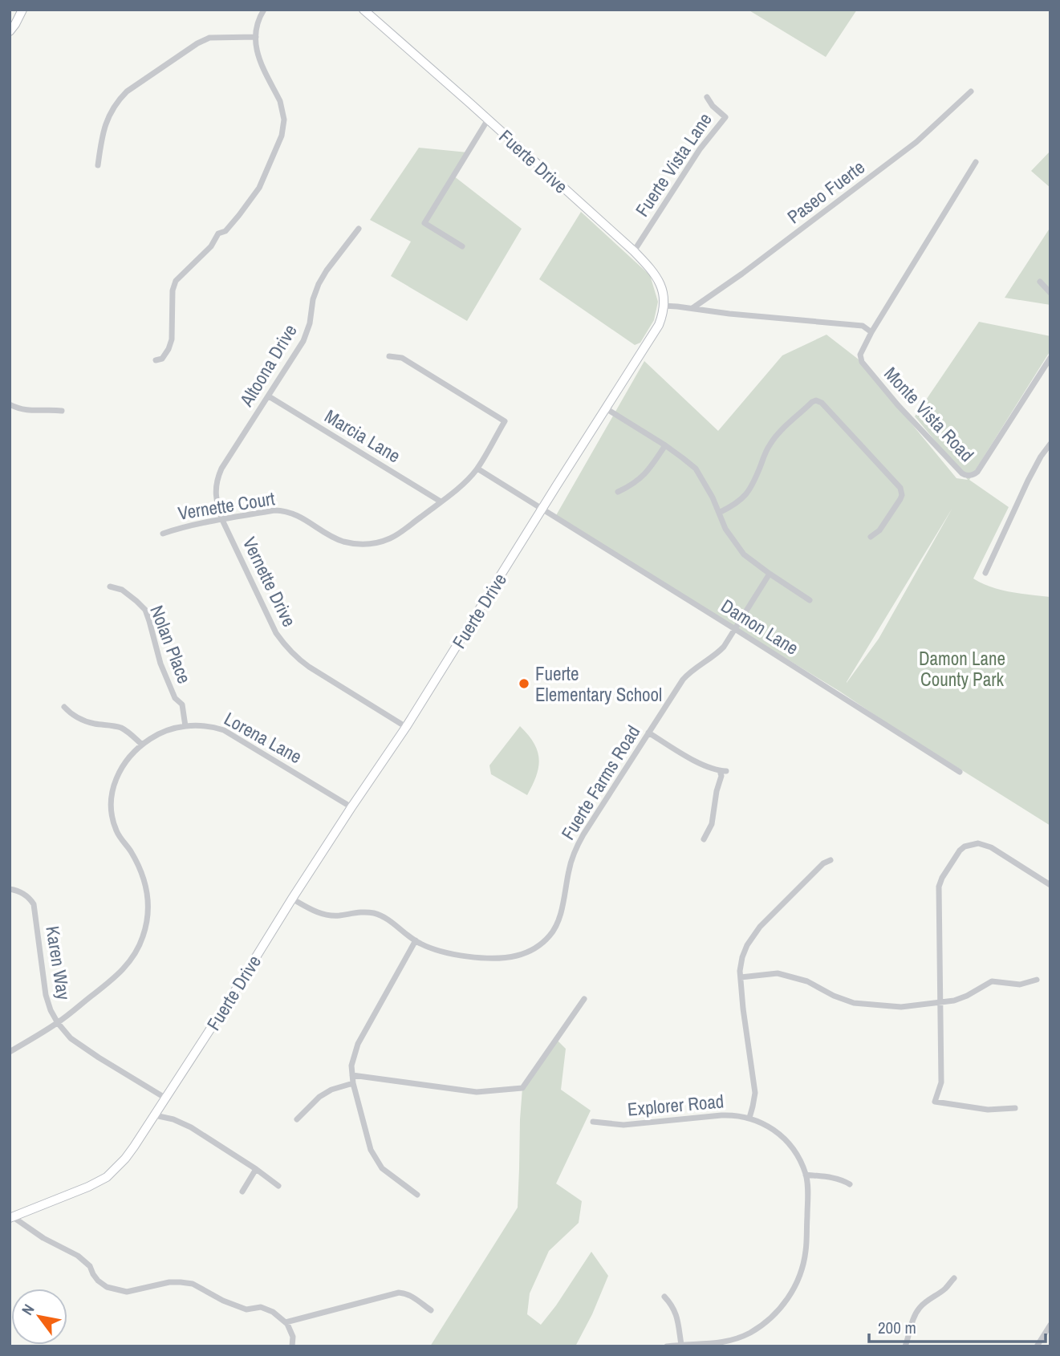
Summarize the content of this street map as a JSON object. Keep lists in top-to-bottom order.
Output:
{
  "streets": {
    "street": [
      "Fuerte Drive",
      "Fuerte Vista Lane",
      "Paseo Fuerte",
      "Altoona Drive",
      "Monte Vista Road",
      "Marcia Lane",
      "Vernette Court",
      "Vernette Drive",
      "Damon Lane",
      "Nolan Place",
      "Lorena Lane",
      "Fuerte Farms Road",
      "Karen Way",
      "Explorer Road"
    ]
  },
  "crossings": [
    ["Fuerte Drive", "Fuerte Vista Lane"],
    ["Fuerte Drive", "Vernette Drive"],
    ["Fuerte Drive", "Damon Lane"],
    ["Fuerte Drive", "Lorena Lane"],
    ["Fuerte Drive", "Fuerte Farms Road"],
    ["Fuerte Drive", "Karen Way"],
    ["Altoona Drive", "Marcia Lane"],
    ["Altoona Drive", "Vernette Court"],
    ["Altoona Drive", "Vernette Drive"],
    ["Marcia Lane", "Vernette Court"],
    ["Vernette Court", "Vernette Drive"],
    ["Damon Lane", "Fuerte Farms Road"],
    ["Nolan Place", "Lorena Lane"],
    ["Lorena Lane", "Karen Way"]
  ],
  "parks": ["Damon Lane County Park"],
  "places": ["Fuerte Elementary School"],
  "scale_bar": "200 m",
  "north": "top left"
}
